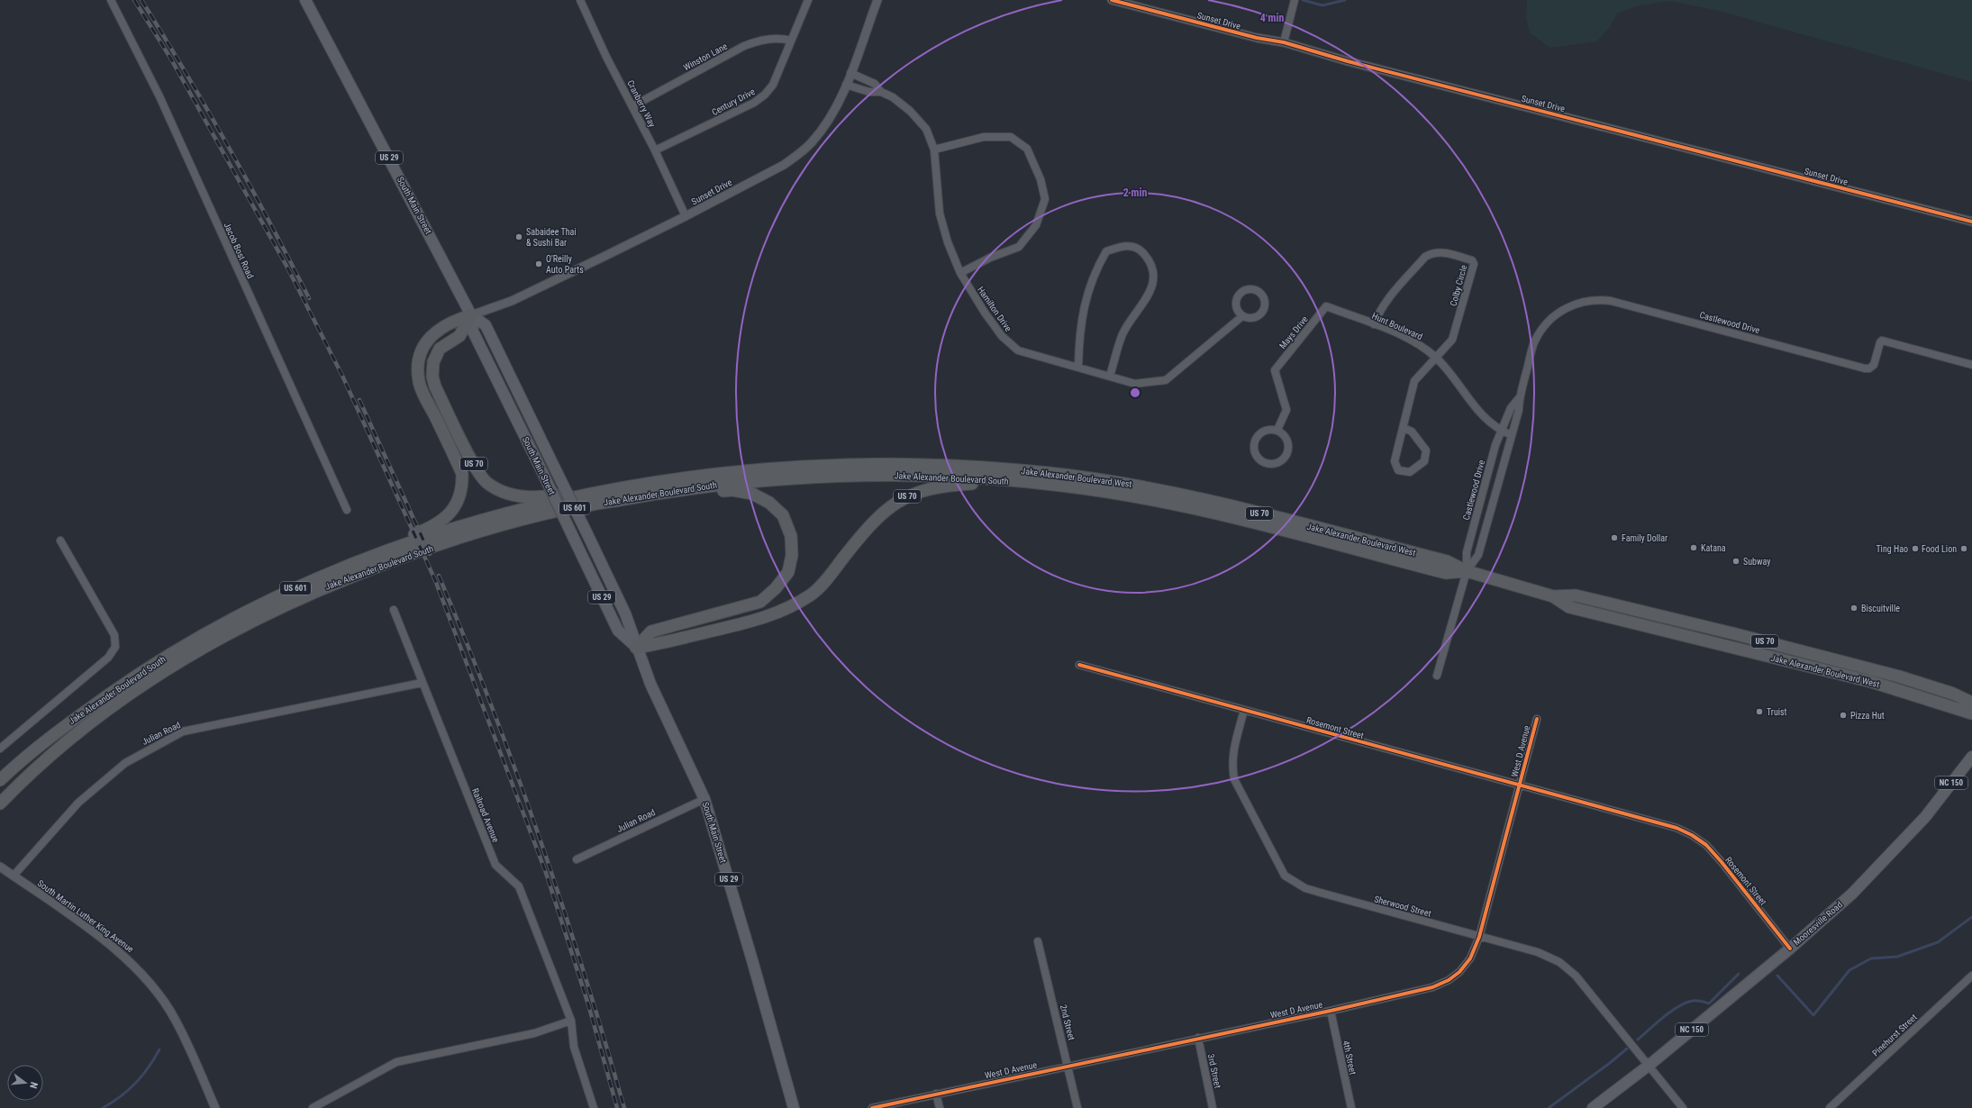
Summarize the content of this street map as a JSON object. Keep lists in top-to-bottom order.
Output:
{
  "streets": {
    "highway": [
      "US 70",
      "Jake Alexander Boulevard West",
      "Jake Alexander Boulevard South",
      "US 601"
    ],
    "main road": [
      "US 29",
      "South Main Street",
      "NC 150",
      "Mooresville Road"
    ],
    "street": [
      "Sunset Drive",
      "Winston Lane",
      "Century Drive",
      "Cranberry Way",
      "Jacob Bost Road",
      "Colby Circle",
      "Hamilton Drive",
      "Castlewood Drive",
      "Hunt Boulevard",
      "Mays Drive",
      "Rosemont Street",
      "Julian Road",
      "West D Avenue",
      "Railroad Avenue",
      "Sherwood Street",
      "South Martin Luther King Avenue",
      "2nd Street",
      "Pinehurst Street",
      "4th Street",
      "3rd Street"
    ]
  },
  "crossings": [
    ["Sunset Drive", "Cranberry Way"],
    ["Sunset Drive", "South Main Street"],
    ["Sunset Drive", "Hamilton Drive"],
    ["Sunset Drive", "US 70"],
    ["Winston Lane", "Century Drive"],
    ["Winston Lane", "Cranberry Way"],
    ["Century Drive", "Cranberry Way"],
    ["South Main Street", "US 70"],
    ["South Main Street", "Julian Road"],
    ["Colby Circle", "Hunt Boulevard"],
    ["Castlewood Drive", "Hunt Boulevard"],
    ["Castlewood Drive", "Jake Alexander Boulevard West"],
    ["Hunt Boulevard", "Mays Drive"],
    ["US 70", "Jake Alexander Boulevard West"],
    ["US 70", "Jake Alexander Boulevard South"],
    ["Jake Alexander Boulevard West", "Jake Alexander Boulevard South"],
    ["Rosemont Street", "West D Avenue"],
    ["Rosemont Street", "Sherwood Street"],
    ["Rosemont Street", "Mooresville Road"],
    ["Julian Road", "Railroad Avenue"],
    ["Julian Road", "South Martin Luther King Avenue"],
    ["West D Avenue", "Sherwood Street"],
    ["West D Avenue", "2nd Street"],
    ["West D Avenue", "4th Street"],
    ["West D Avenue", "3rd Street"],
    ["Sherwood Street", "Mooresville Road"]
  ],
  "places": [
    "Sabaidee Thai & Sushi Bar",
    "O'Reilly Auto Parts",
    "Family Dollar",
    "Katana",
    "Ting Hao",
    "Food Lion",
    "Subway",
    "Biscuitville",
    "Truist",
    "Pizza Hut"
  ],
  "north": "right",
  "rings": ["4 min", "2 min"]
}
